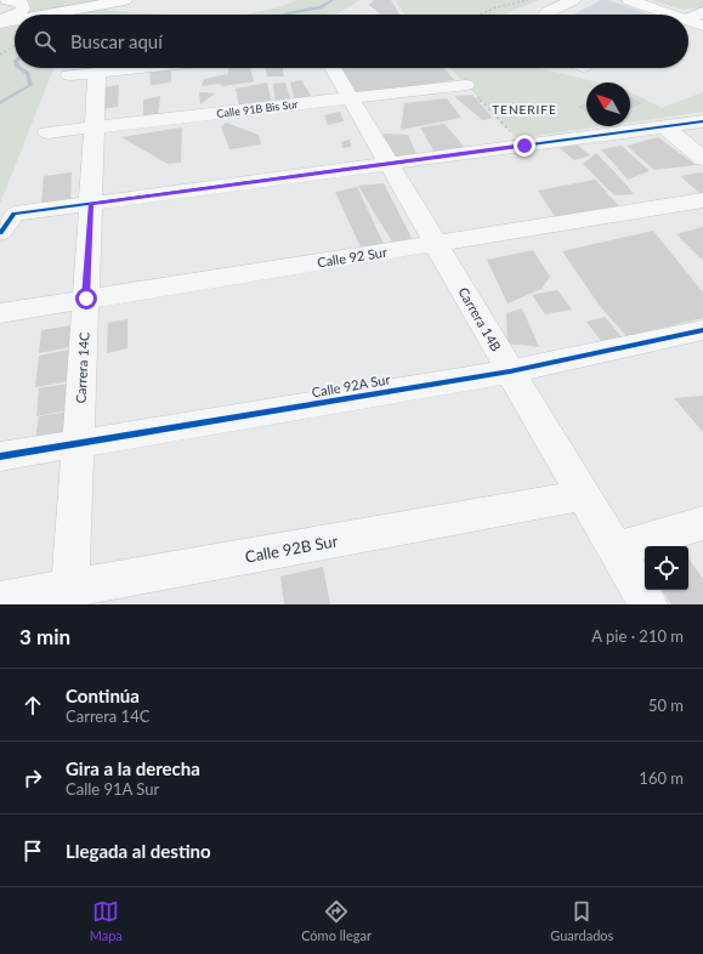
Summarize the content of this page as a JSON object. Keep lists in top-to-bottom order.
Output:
{
  "streets": {
    "street": [
      "Calle 91B Bis Sur",
      "Calle 92 Sur",
      "Carrera 14B",
      "Carrera 14C",
      "Calle 92A Sur",
      "Calle 92B Sur"
    ]
  },
  "crossings": [
    ["Calle 91B Bis Sur", "Carrera 14B"],
    ["Calle 91B Bis Sur", "Carrera 14C"],
    ["Calle 92 Sur", "Carrera 14B"],
    ["Calle 92 Sur", "Carrera 14C"],
    ["Carrera 14B", "Calle 92A Sur"],
    ["Carrera 14B", "Calle 92B Sur"],
    ["Carrera 14C", "Calle 92A Sur"],
    ["Carrera 14C", "Calle 92B Sur"]
  ],
  "districts": ["TENERIFE"],
  "north": "top left",
  "page": {
    "search": "Buscar aquí",
    "heading": ["3 min", "A pie · 210 m"],
    "list": [
      ["Continúa", "Carrera 14C", "50 m"],
      ["Gira a la derecha", "Calle 91A Sur", "160 m"],
      "Llegada al destino"
    ],
    "nav": ["Mapa", "Cómo llegar", "Guardados"]
  }
}
